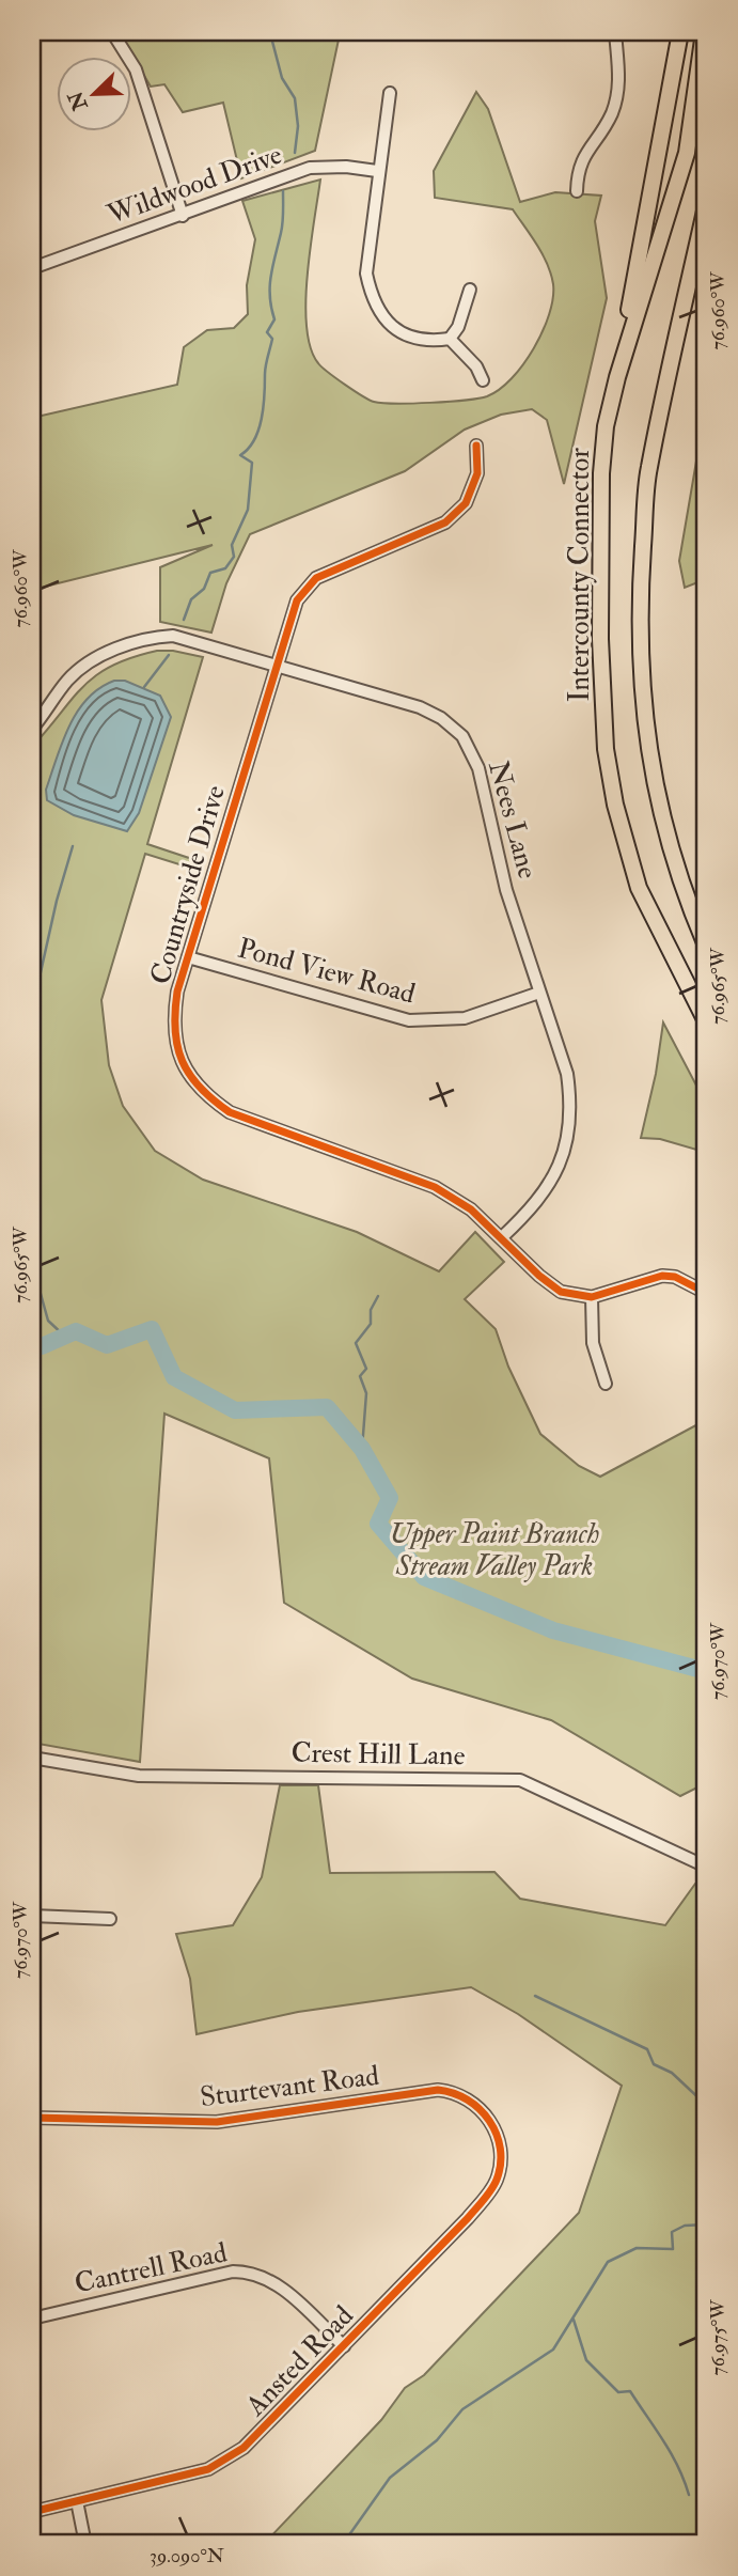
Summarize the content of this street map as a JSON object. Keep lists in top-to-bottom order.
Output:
{
  "streets": {
    "highway": ["Intercounty Connector"],
    "street": [
      "Wildwood Drive",
      "Nees Lane",
      "Countryside Drive",
      "Pond View Road",
      "Crest Hill Lane",
      "Sturtevant Road",
      "Cantrell Road",
      "Ansted Road"
    ]
  },
  "crossings": [
    ["Nees Lane", "Countryside Drive"],
    ["Nees Lane", "Pond View Road"],
    ["Countryside Drive", "Pond View Road"],
    ["Sturtevant Road", "Ansted Road"],
    ["Cantrell Road", "Ansted Road"]
  ],
  "parks": ["Upper Paint Branch Stream Valley Park"],
  "north": "bottom left",
  "coordinates": [
    "76.960°W",
    "76.965°W",
    "76.970°W",
    "76.975°W",
    "39.090°N"
  ]
}
